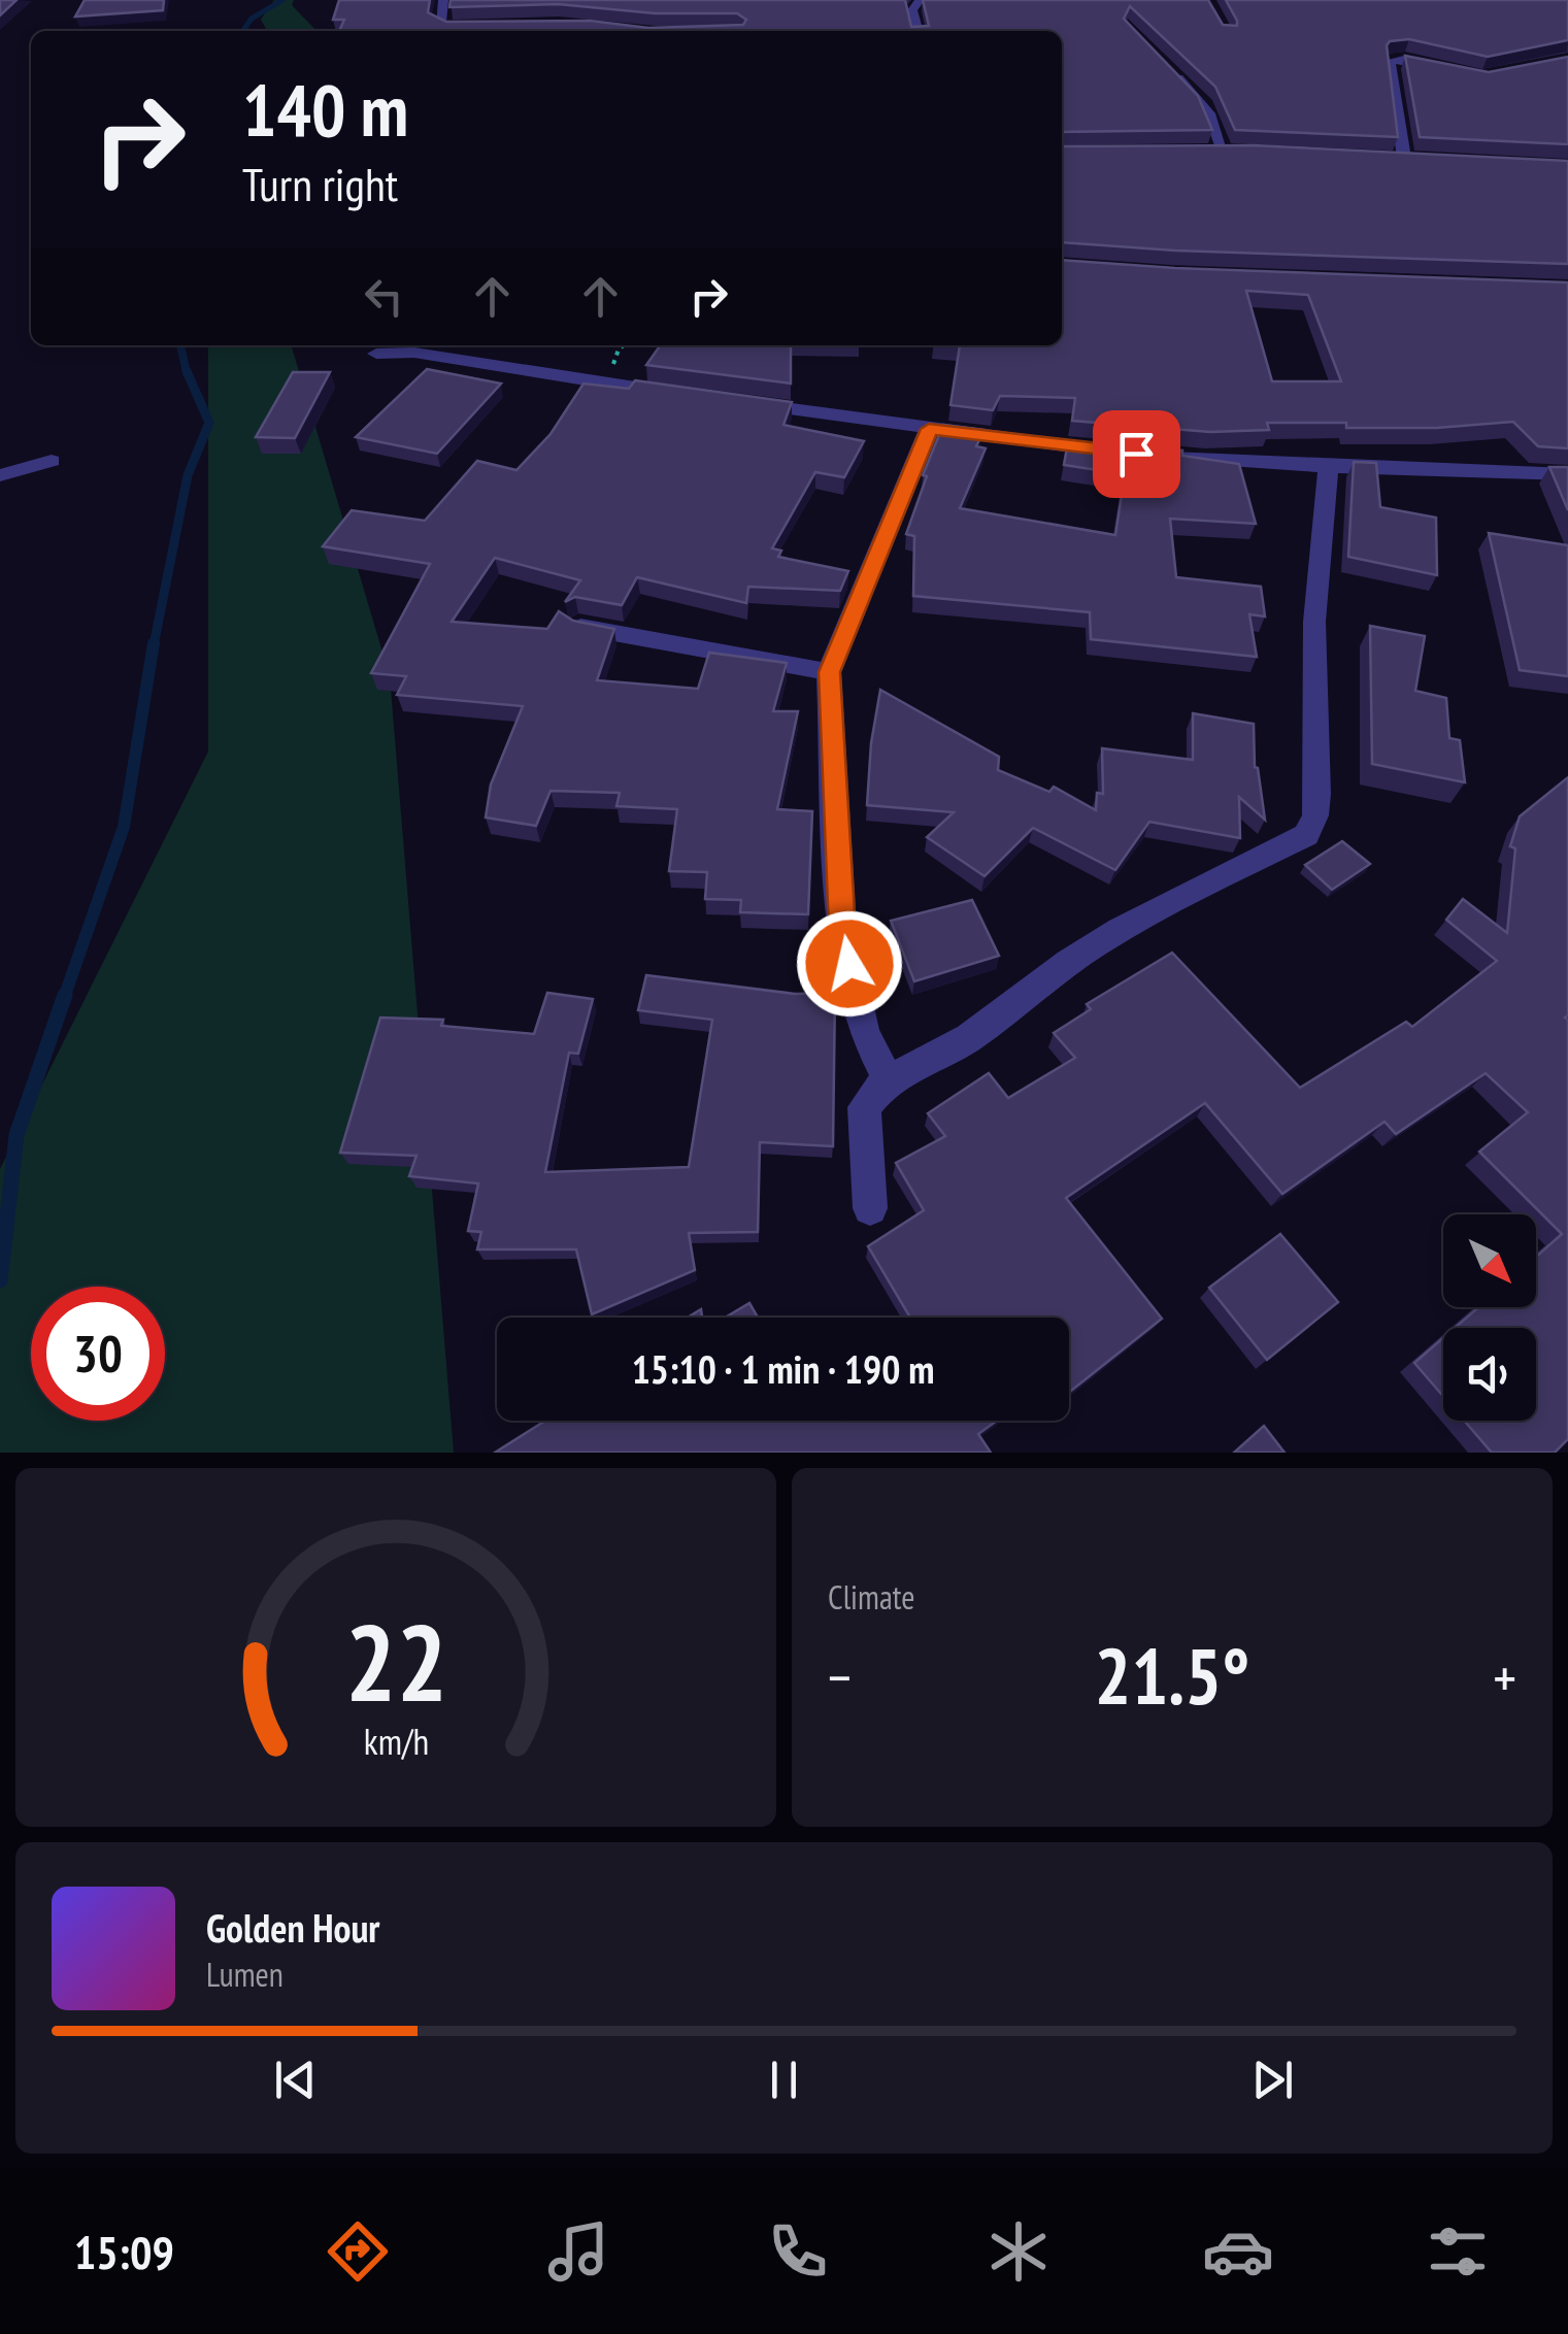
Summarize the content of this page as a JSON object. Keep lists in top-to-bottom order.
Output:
{
  "north": "bottom right",
  "page": {
    "turn": ["140 m", "Turn right"],
    "limit": "30",
    "trip": "15:10 · 1 min · 190 m",
    "tile": "Climate",
    "heat": ["−", "21.5°", "+"],
    "song": ["Golden Hour", "Lumen"],
    "tabs": "15:09",
    "gauge": ["22", "km/h"]
  }
}
